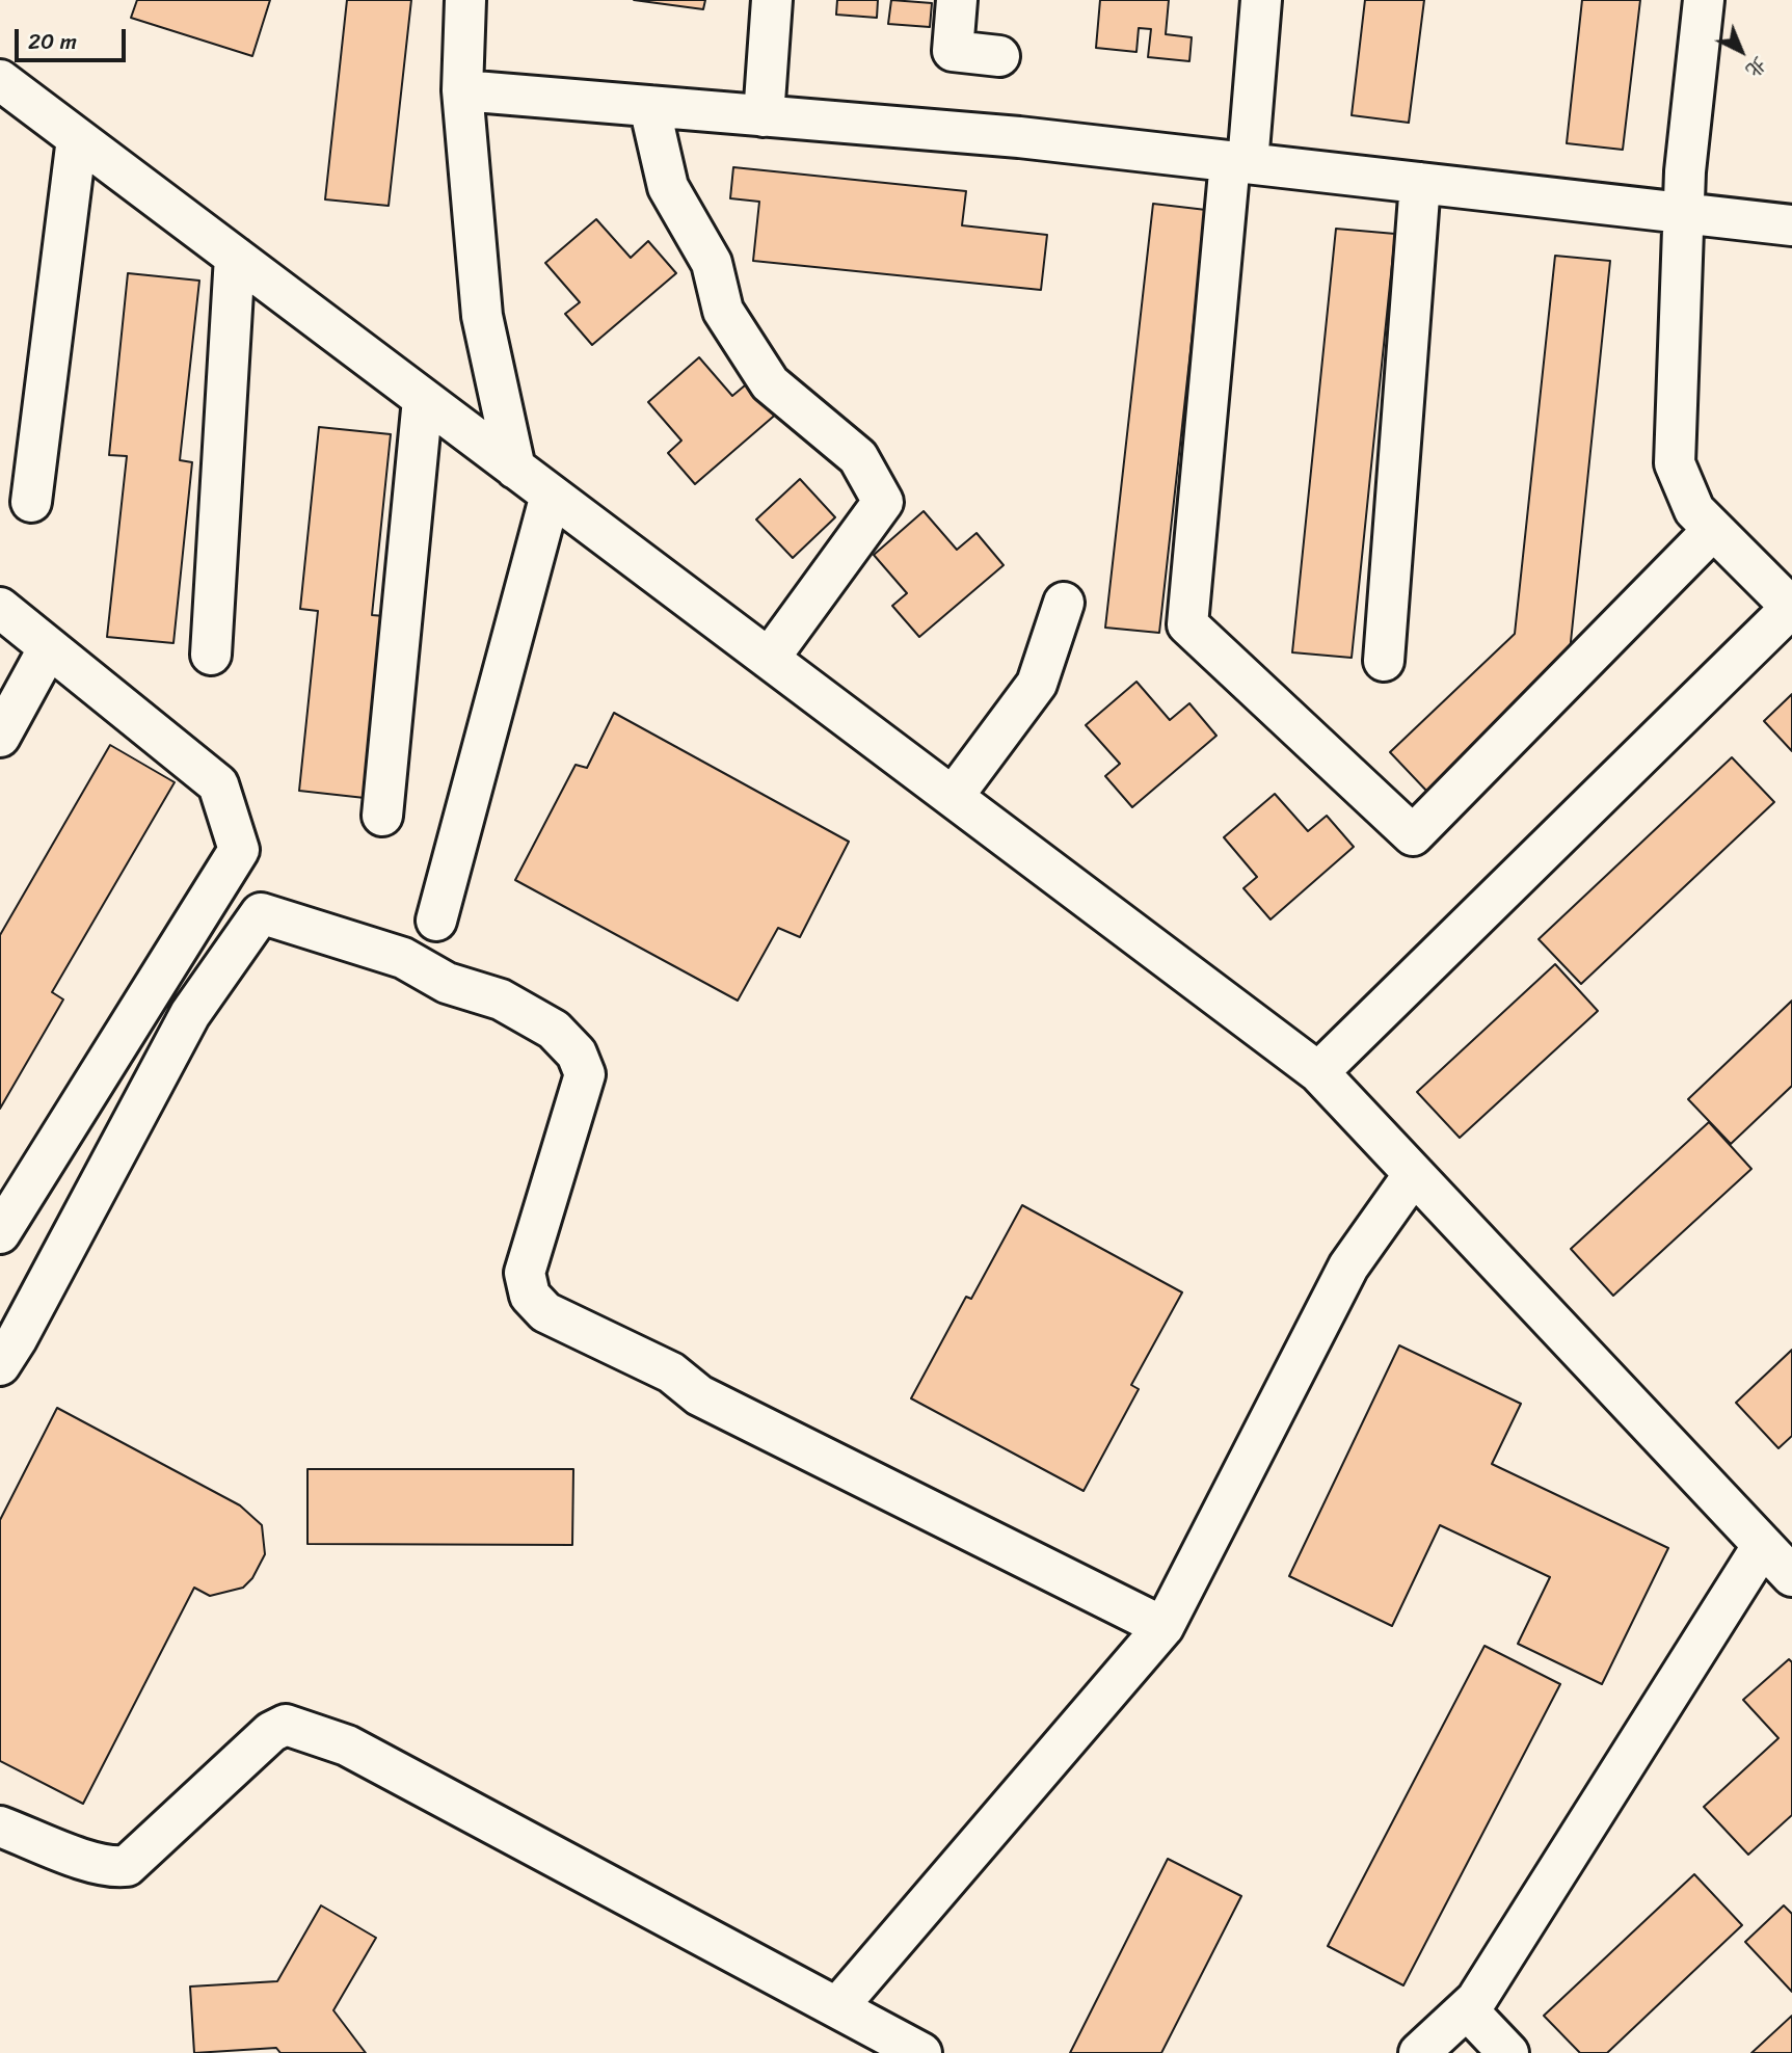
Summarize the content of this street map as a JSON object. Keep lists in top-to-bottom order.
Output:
{
  "scale_bar": "20 m",
  "north": "bottom right"
}
